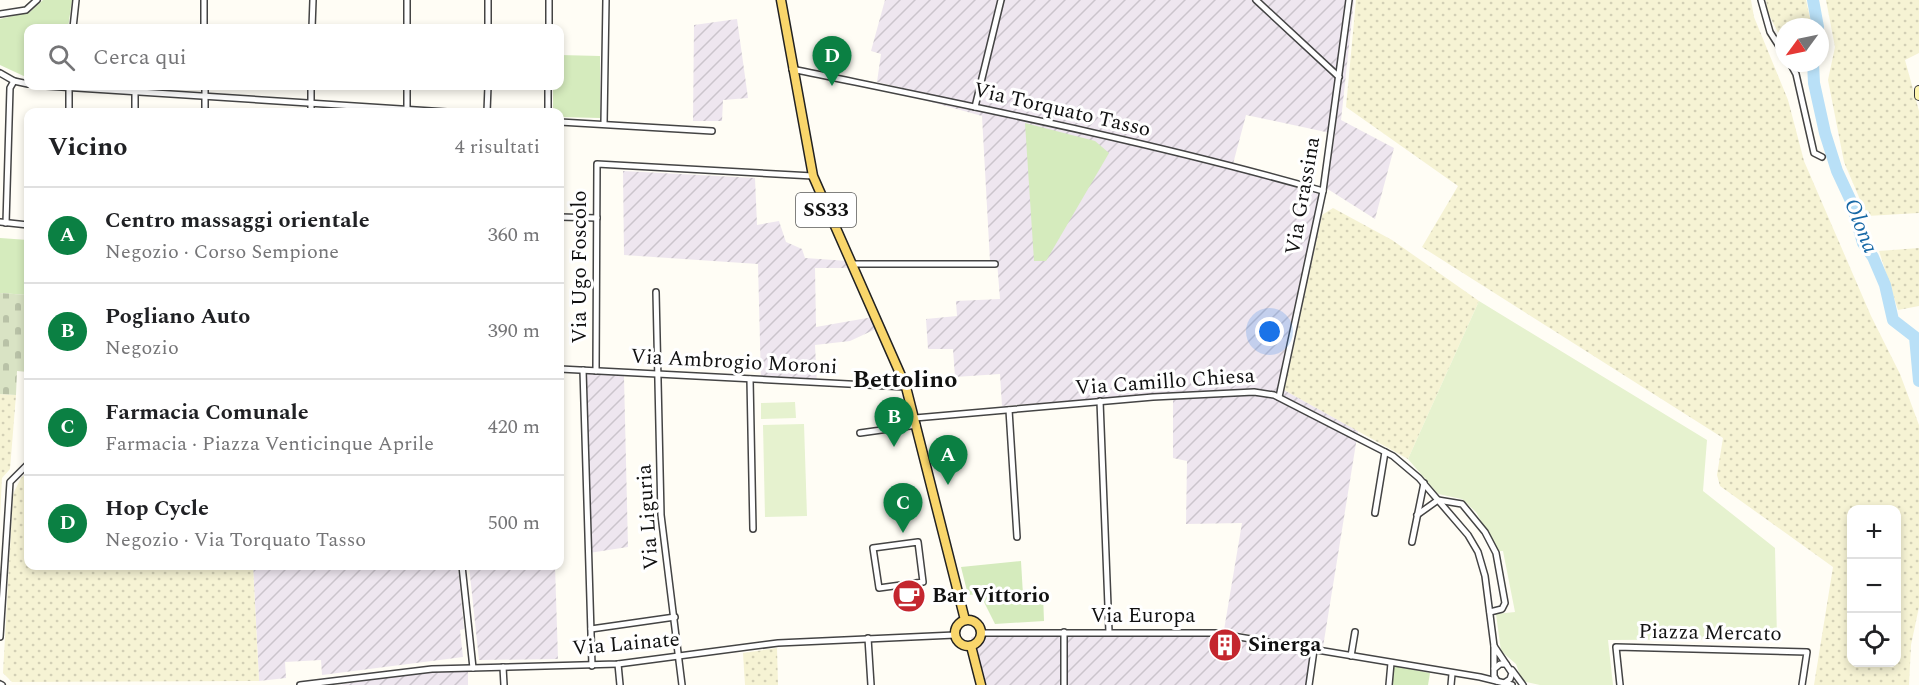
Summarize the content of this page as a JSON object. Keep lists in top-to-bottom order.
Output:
{
  "streets": {
    "main road": ["SS33"],
    "street": [
      "Via Torquato Tasso",
      "Via Grassina",
      "Via Ugo Foscolo",
      "Via Ambrogio Moroni",
      "Via Camillo Chiesa",
      "Via Liguria",
      "Via Europa",
      "Piazza Mercato",
      "Via Lainate"
    ]
  },
  "crossings": [
    ["Via Torquato Tasso", "Via Grassina"],
    ["Via Torquato Tasso", "SS33"],
    ["Via Grassina", "Via Camillo Chiesa"],
    ["SS33", "Via Ugo Foscolo"],
    ["SS33", "Via Ambrogio Moroni"],
    ["SS33", "Via Camillo Chiesa"],
    ["SS33", "Via Europa"],
    ["SS33", "Via Lainate"],
    ["Via Ugo Foscolo", "Via Ambrogio Moroni"],
    ["Via Ambrogio Moroni", "Via Liguria"],
    ["Via Camillo Chiesa", "Via Europa"],
    ["Via Liguria", "Via Lainate"],
    ["Via Europa", "Via Lainate"]
  ],
  "districts": ["Bettolino"],
  "water": ["Olona"],
  "places": {
    "cafe": ["Bar Vittorio"],
    "building": ["Sinerga"]
  },
  "north": "bottom left",
  "page": {
    "search": "Cerca qui",
    "pins": [
      "D",
      "B",
      "A",
      "C"
    ],
    "heading": ["Vicino", "4 risultati"],
    "list": [
      {
        "mark": "A",
        "name": "Centro massaggi orientale",
        "note": "Negozio · Corso Sempione",
        "value": "360 m"
      },
      {
        "mark": "B",
        "name": "Pogliano Auto",
        "note": "Negozio",
        "value": "390 m"
      },
      {
        "mark": "C",
        "name": "Farmacia Comunale",
        "note": "Farmacia · Piazza Venticinque Aprile",
        "value": "420 m"
      },
      {
        "mark": "D",
        "name": "Hop Cycle",
        "note": "Negozio · Via Torquato Tasso",
        "value": "500 m"
      }
    ],
    "map_buttons": ["+", "−"]
  }
}
